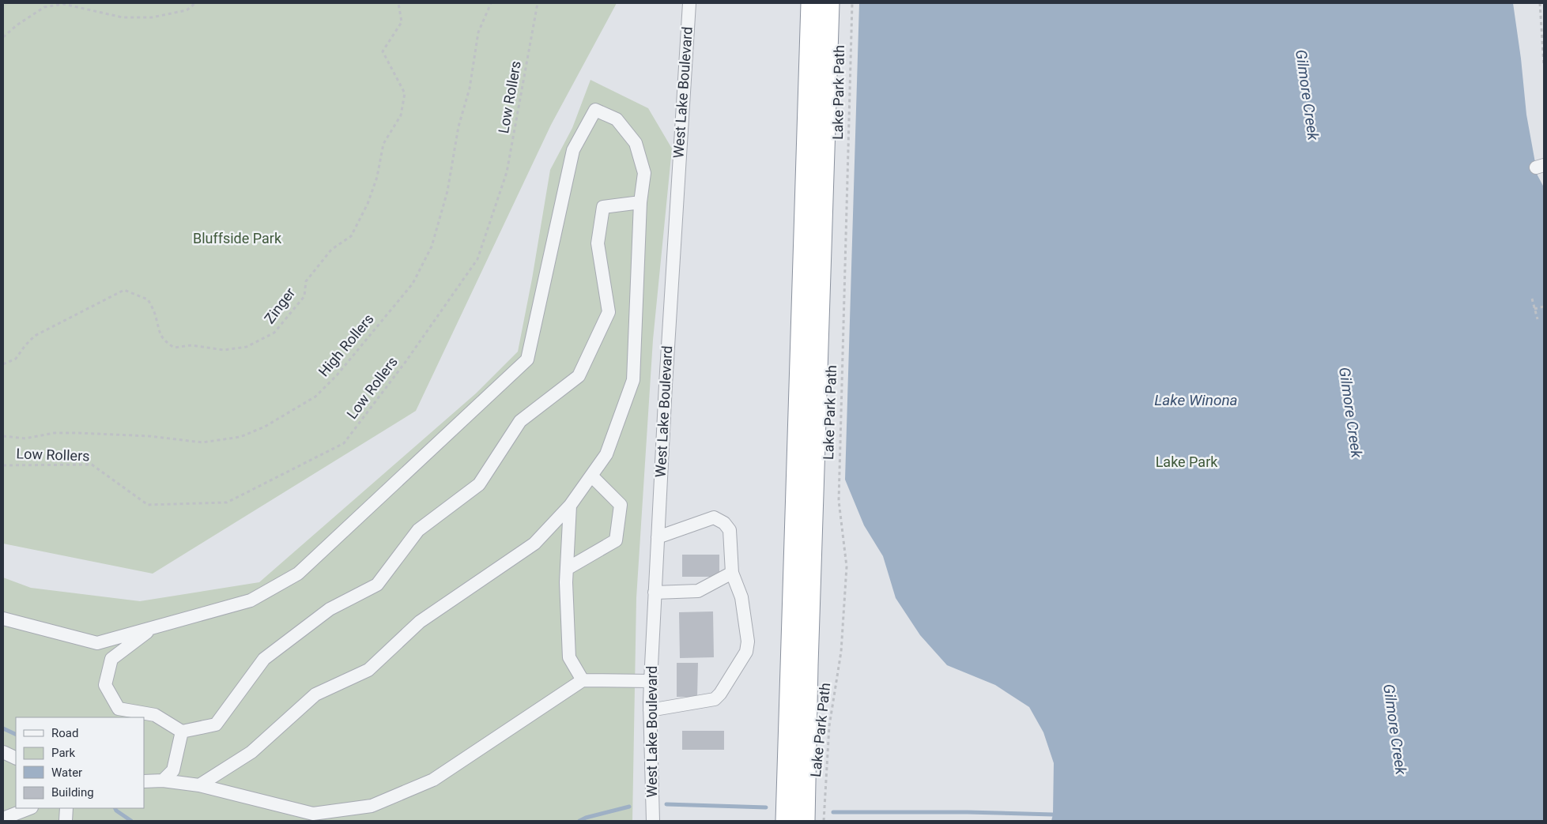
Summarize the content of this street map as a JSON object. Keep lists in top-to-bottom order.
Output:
{
  "streets": {
    "street": ["West Lake Boulevard"],
    "path": [
      "Lake Park Path",
      "Low Rollers",
      "Zinger",
      "High Rollers"
    ]
  },
  "water": ["Gilmore Creek", "Lake Winona"],
  "parks": ["Bluffside Park", "Lake Park"],
  "legend": [
    "Road",
    "Park",
    "Water",
    "Building"
  ]
}
